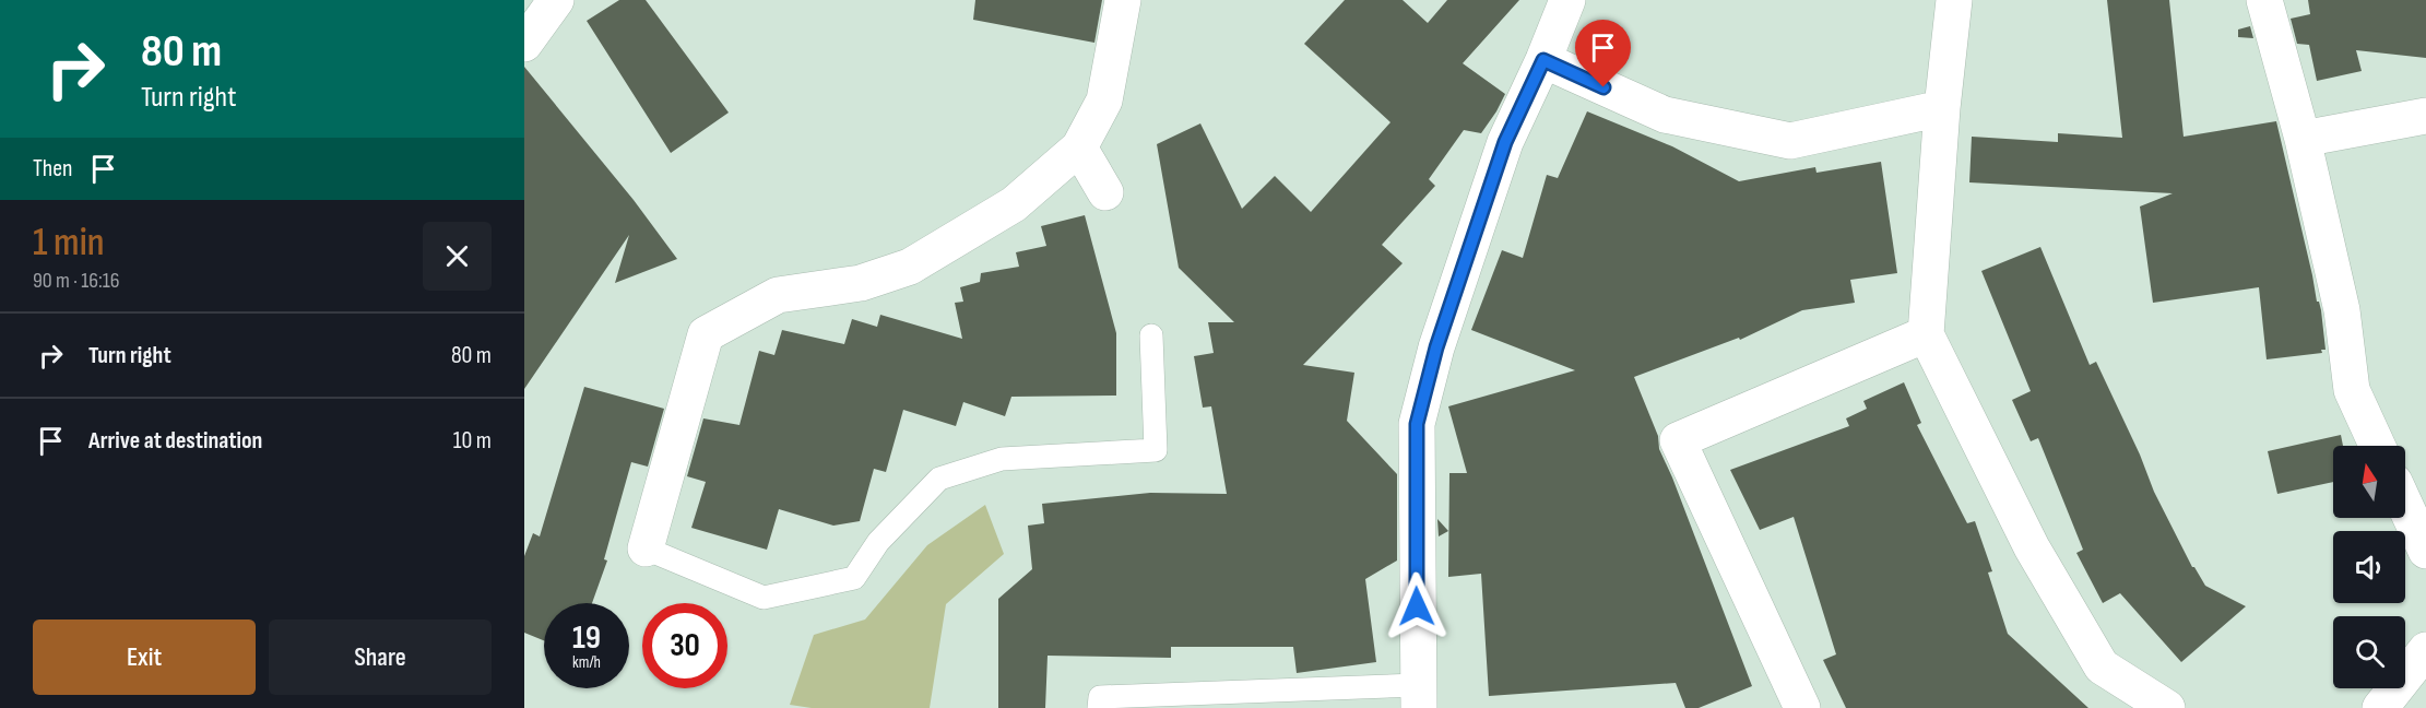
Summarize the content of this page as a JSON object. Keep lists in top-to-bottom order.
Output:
{
  "north": "top",
  "page": {
    "turn": ["80 m", "Turn right"],
    "then": "Then",
    "heading": ["1 min", "90 m · 16:16"],
    "list": [
      {
        "name": "Turn right",
        "value": "80 m"
      },
      {
        "name": "Arrive at destination",
        "value": "10 m"
      }
    ],
    "speed": "19 km/h",
    "limit": "30",
    "buttons": ["Exit", "Share"]
  }
}
